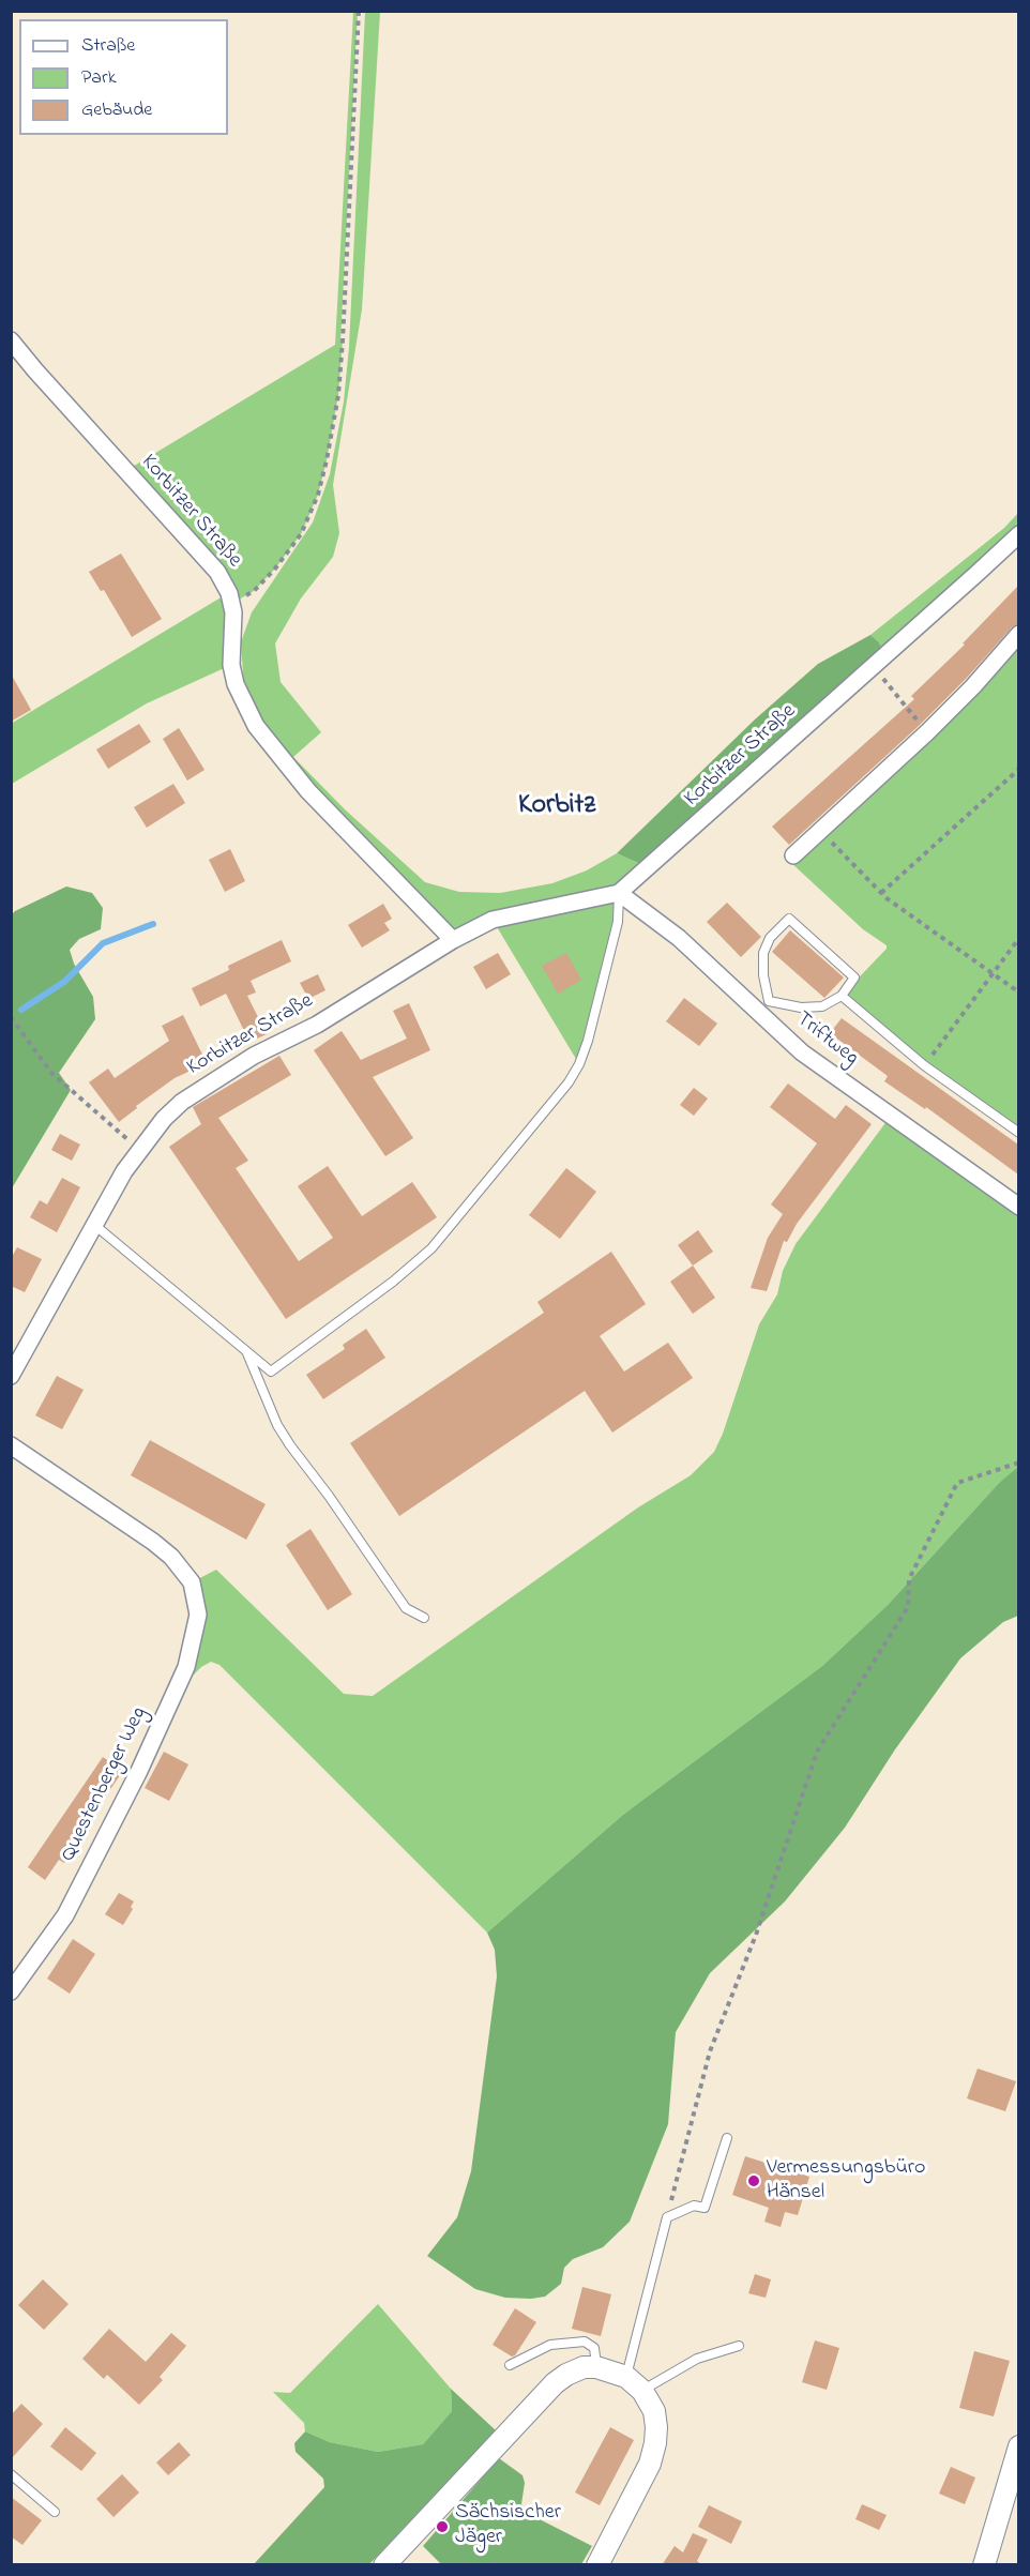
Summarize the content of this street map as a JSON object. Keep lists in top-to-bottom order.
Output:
{
  "streets": {
    "street": ["Korbitzer Straße", "Triftweg", "Questenberger Weg"]
  },
  "crossings": [
    ["Korbitzer Straße", "Triftweg"]
  ],
  "districts": ["Korbitz"],
  "places": ["Vermessungsbüro Hänsel", "Sächsischer Jäger"],
  "legend": ["Straße", "Park", "Gebäude"]
}
